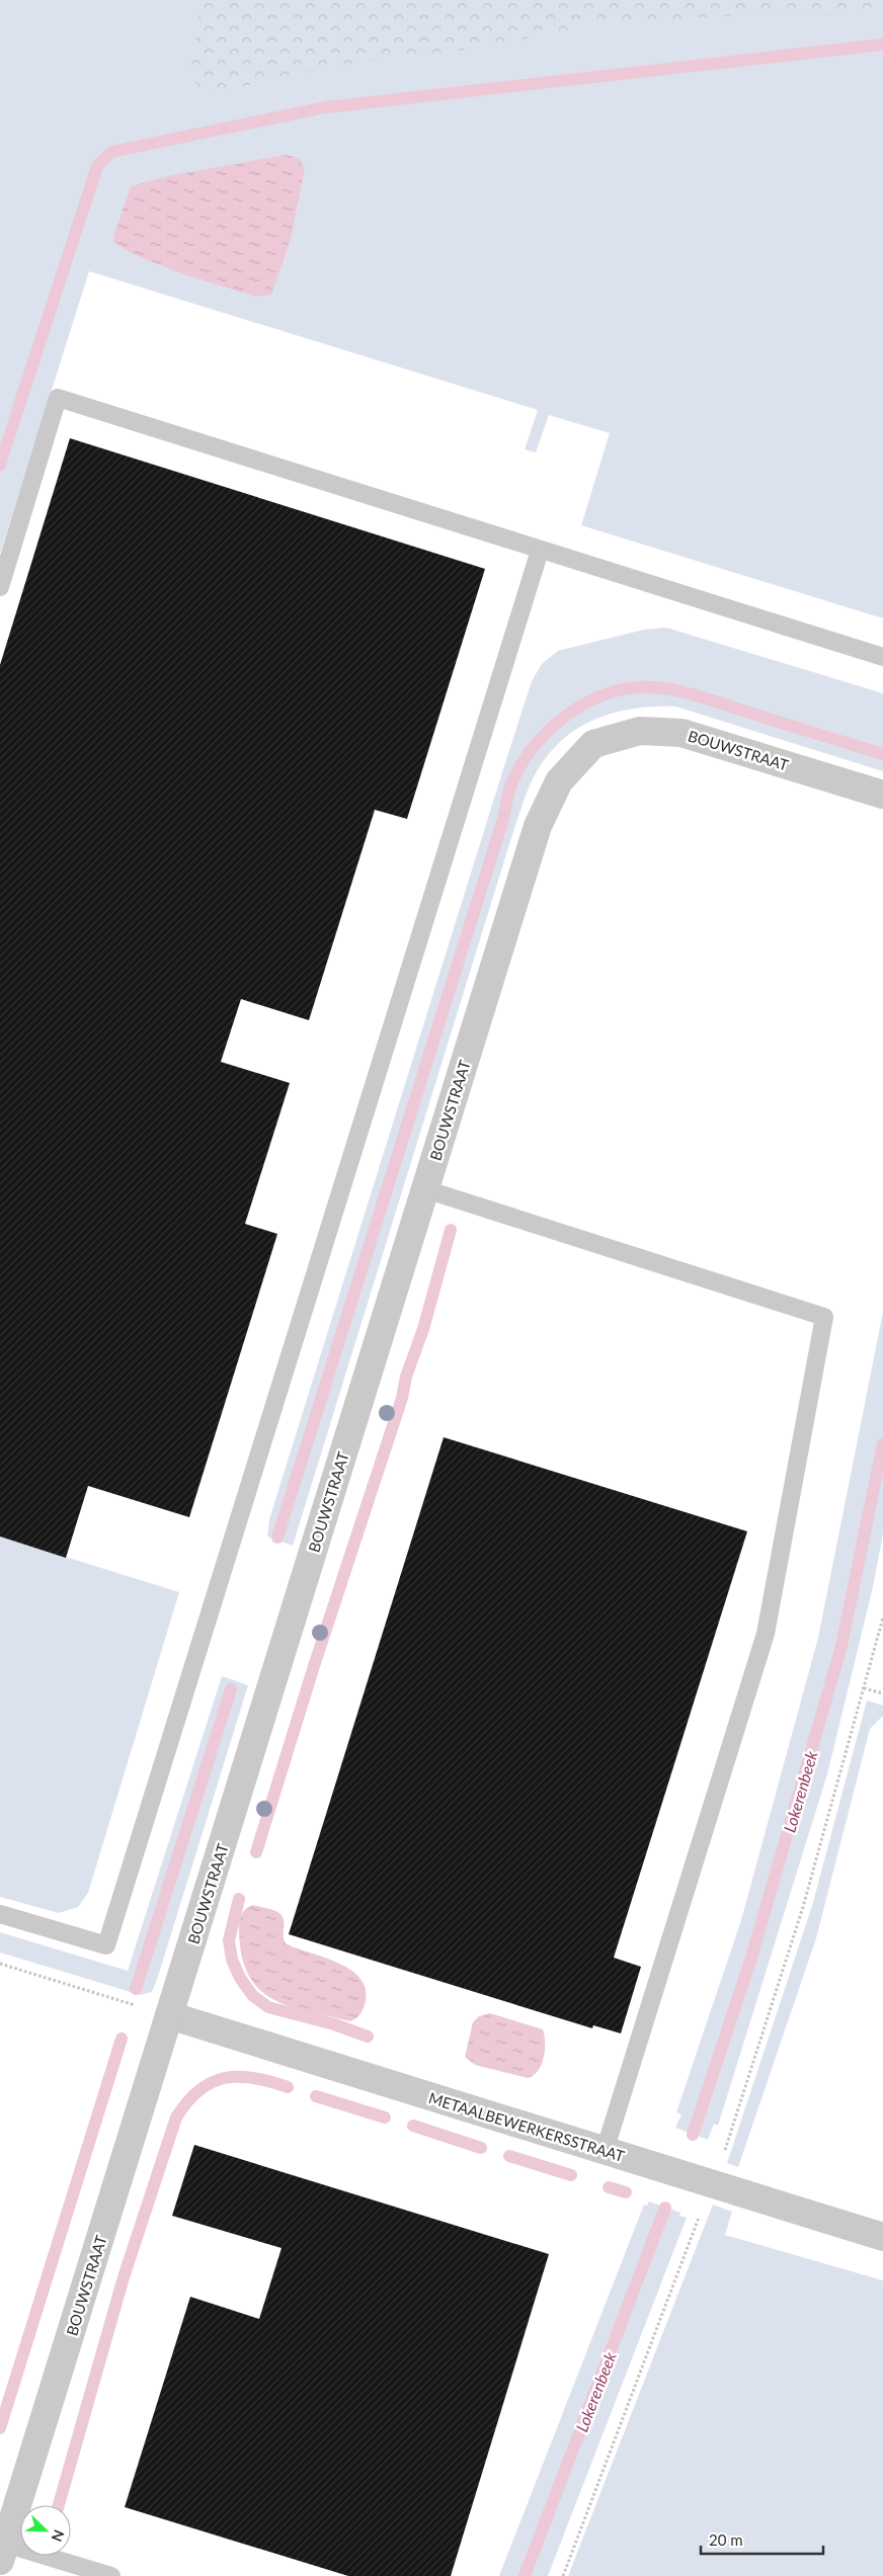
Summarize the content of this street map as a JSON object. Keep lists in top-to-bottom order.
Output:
{
  "streets": {
    "street": ["BOUWSTRAAT", "METAALBEWERKERSSTRAAT"]
  },
  "crossings": [
    ["BOUWSTRAAT", "METAALBEWERKERSSTRAAT"]
  ],
  "water": ["Lokerenbeek"],
  "scale_bar": "20 m",
  "north": "bottom right"
}
